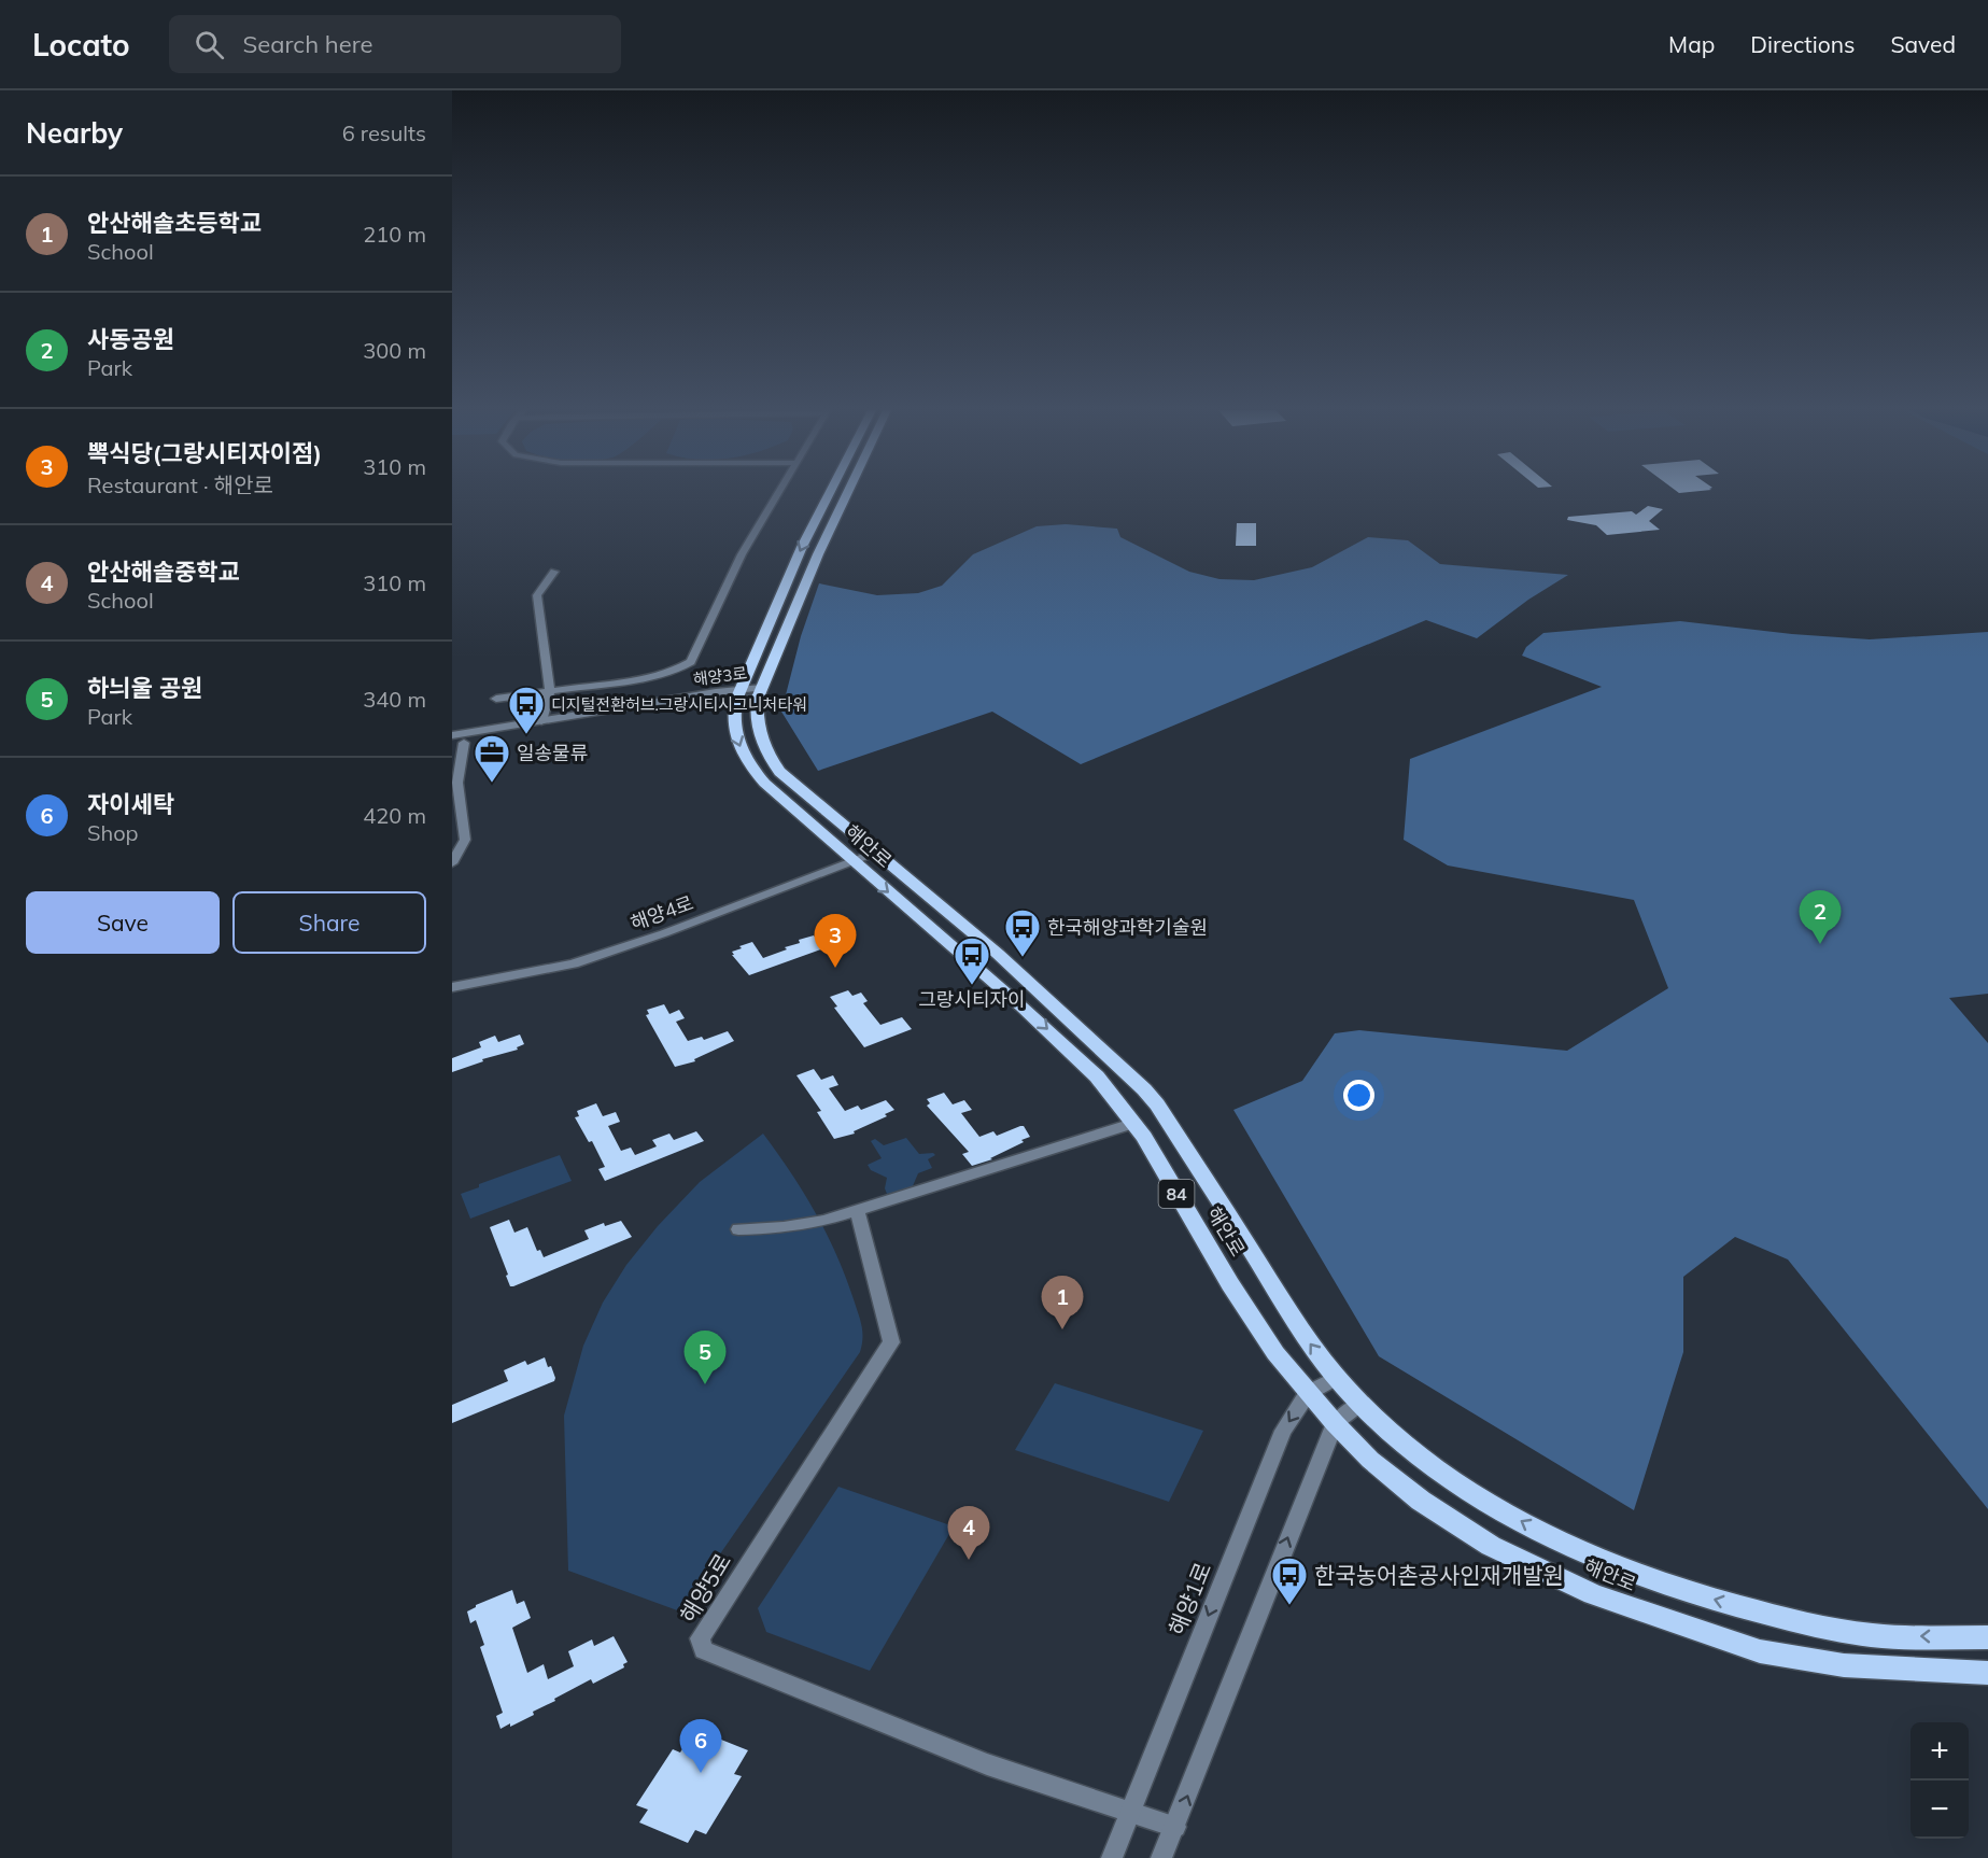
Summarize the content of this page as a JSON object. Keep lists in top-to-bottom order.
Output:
{
  "streets": {
    "main road": ["해안로", "84"],
    "street": [
      "해양3로",
      "해양4로",
      "해양5로",
      "해양1로"
    ]
  },
  "crossings": [
    ["해양3로", "해안로"],
    ["해안로", "해양4로"],
    ["해안로", "해양1로"],
    ["해양5로", "해양1로"]
  ],
  "places": {
    "bus stop": [
      "디지털전환허브.그랑시티시그니처타워",
      "한국해양과학기술원",
      "그랑시티자이",
      "한국농어촌공사인재개발원"
    ],
    "office": ["일송물류"]
  },
  "page": {
    "header": "Locato",
    "search": "Search here",
    "nav": ["Map", "Directions", "Saved"],
    "heading": ["Nearby", "6 results"],
    "list": [
      {
        "mark": "1",
        "name": "안산해솔초등학교",
        "note": "School",
        "value": "210 m"
      },
      {
        "mark": "2",
        "name": "사동공원",
        "note": "Park",
        "value": "300 m"
      },
      {
        "mark": "3",
        "name": "뽁식당(그랑시티자이점)",
        "note": "Restaurant · 해안로",
        "value": "310 m"
      },
      {
        "mark": "4",
        "name": "안산해솔중학교",
        "note": "School",
        "value": "310 m"
      },
      {
        "mark": "5",
        "name": "하늬울 공원",
        "note": "Park",
        "value": "340 m"
      },
      {
        "mark": "6",
        "name": "자이세탁",
        "note": "Shop",
        "value": "420 m"
      }
    ],
    "buttons": ["Save", "Share"],
    "pins": [
      "2",
      "3",
      "1",
      "5",
      "4",
      "6"
    ],
    "map_buttons": ["+", "−"]
  }
}
